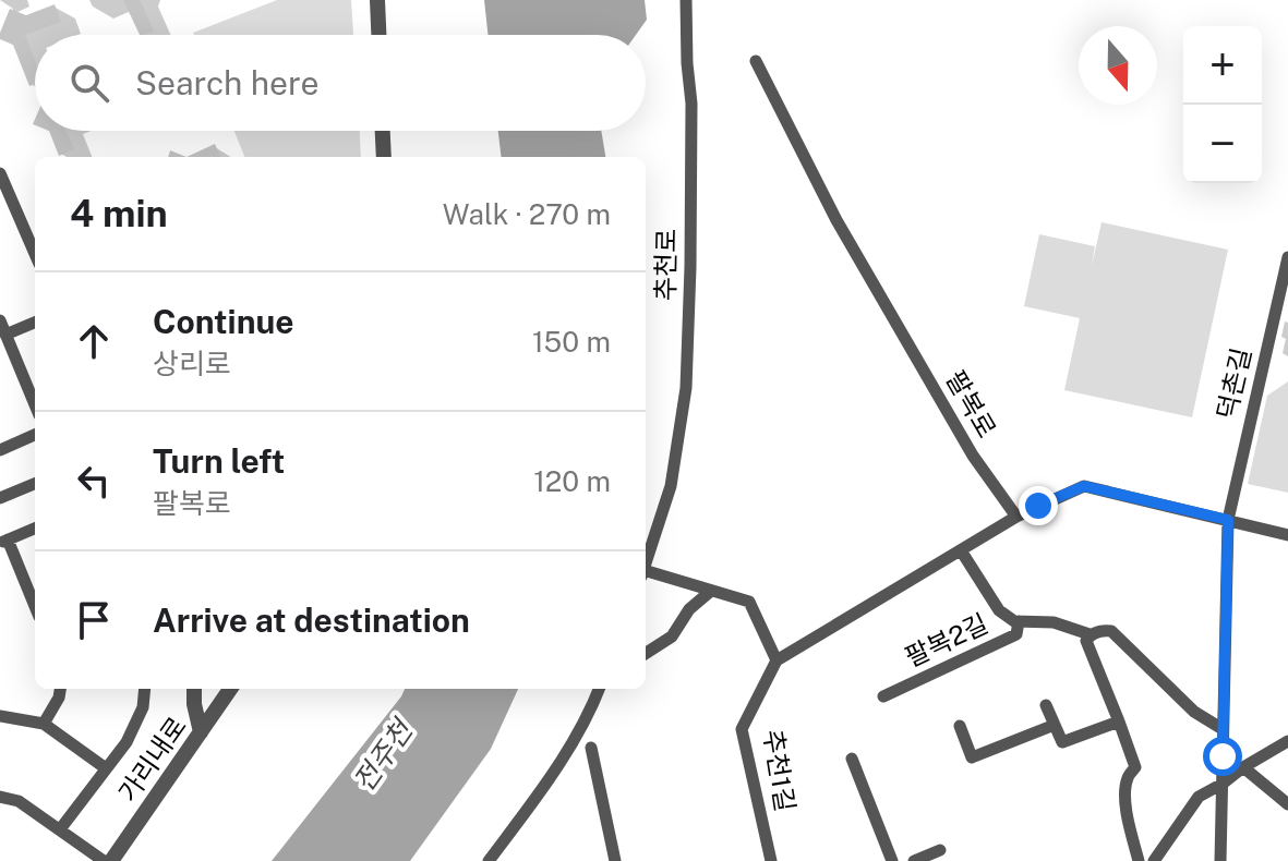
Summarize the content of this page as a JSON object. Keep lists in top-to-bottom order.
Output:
{
  "streets": {
    "street": [
      "추천로",
      "덕촌길",
      "팔복로",
      "팔복2길",
      "가리내로",
      "추천1길"
    ]
  },
  "crossings": [
    ["덕촌길", "팔복2길"]
  ],
  "water": ["전주천"],
  "north": "bottom",
  "page": {
    "map_buttons": ["+", "−"],
    "search": "Search here",
    "heading": ["4 min", "Walk · 270 m"],
    "list": [
      ["Continue", "상리로", "150 m"],
      ["Turn left", "팔복로", "120 m"],
      "Arrive at destination"
    ]
  }
}
